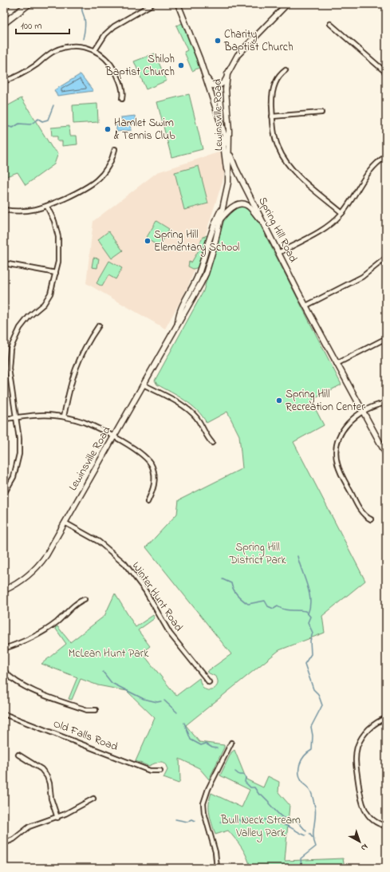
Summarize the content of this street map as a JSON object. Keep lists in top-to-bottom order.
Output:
{
  "streets": {
    "main road": ["Lewinsville Road", "Spring Hill Road"],
    "street": ["Winter Hunt Road", "Old Falls Road"]
  },
  "crossings": [
    ["Lewinsville Road", "Spring Hill Road"],
    ["Lewinsville Road", "Winter Hunt Road"]
  ],
  "parks": ["Spring Hill District Park", "McLean Hunt Park", "Bull Neck Stream Valley Park"],
  "places": [
    "Charity Baptist Church",
    "Shiloh Baptist Church",
    "Hamlet Swim & Tennis Club",
    "Spring Hill Elementary School",
    "Spring Hill Recreation Center"
  ],
  "scale_bar": "100 m",
  "north": "bottom right"
}
